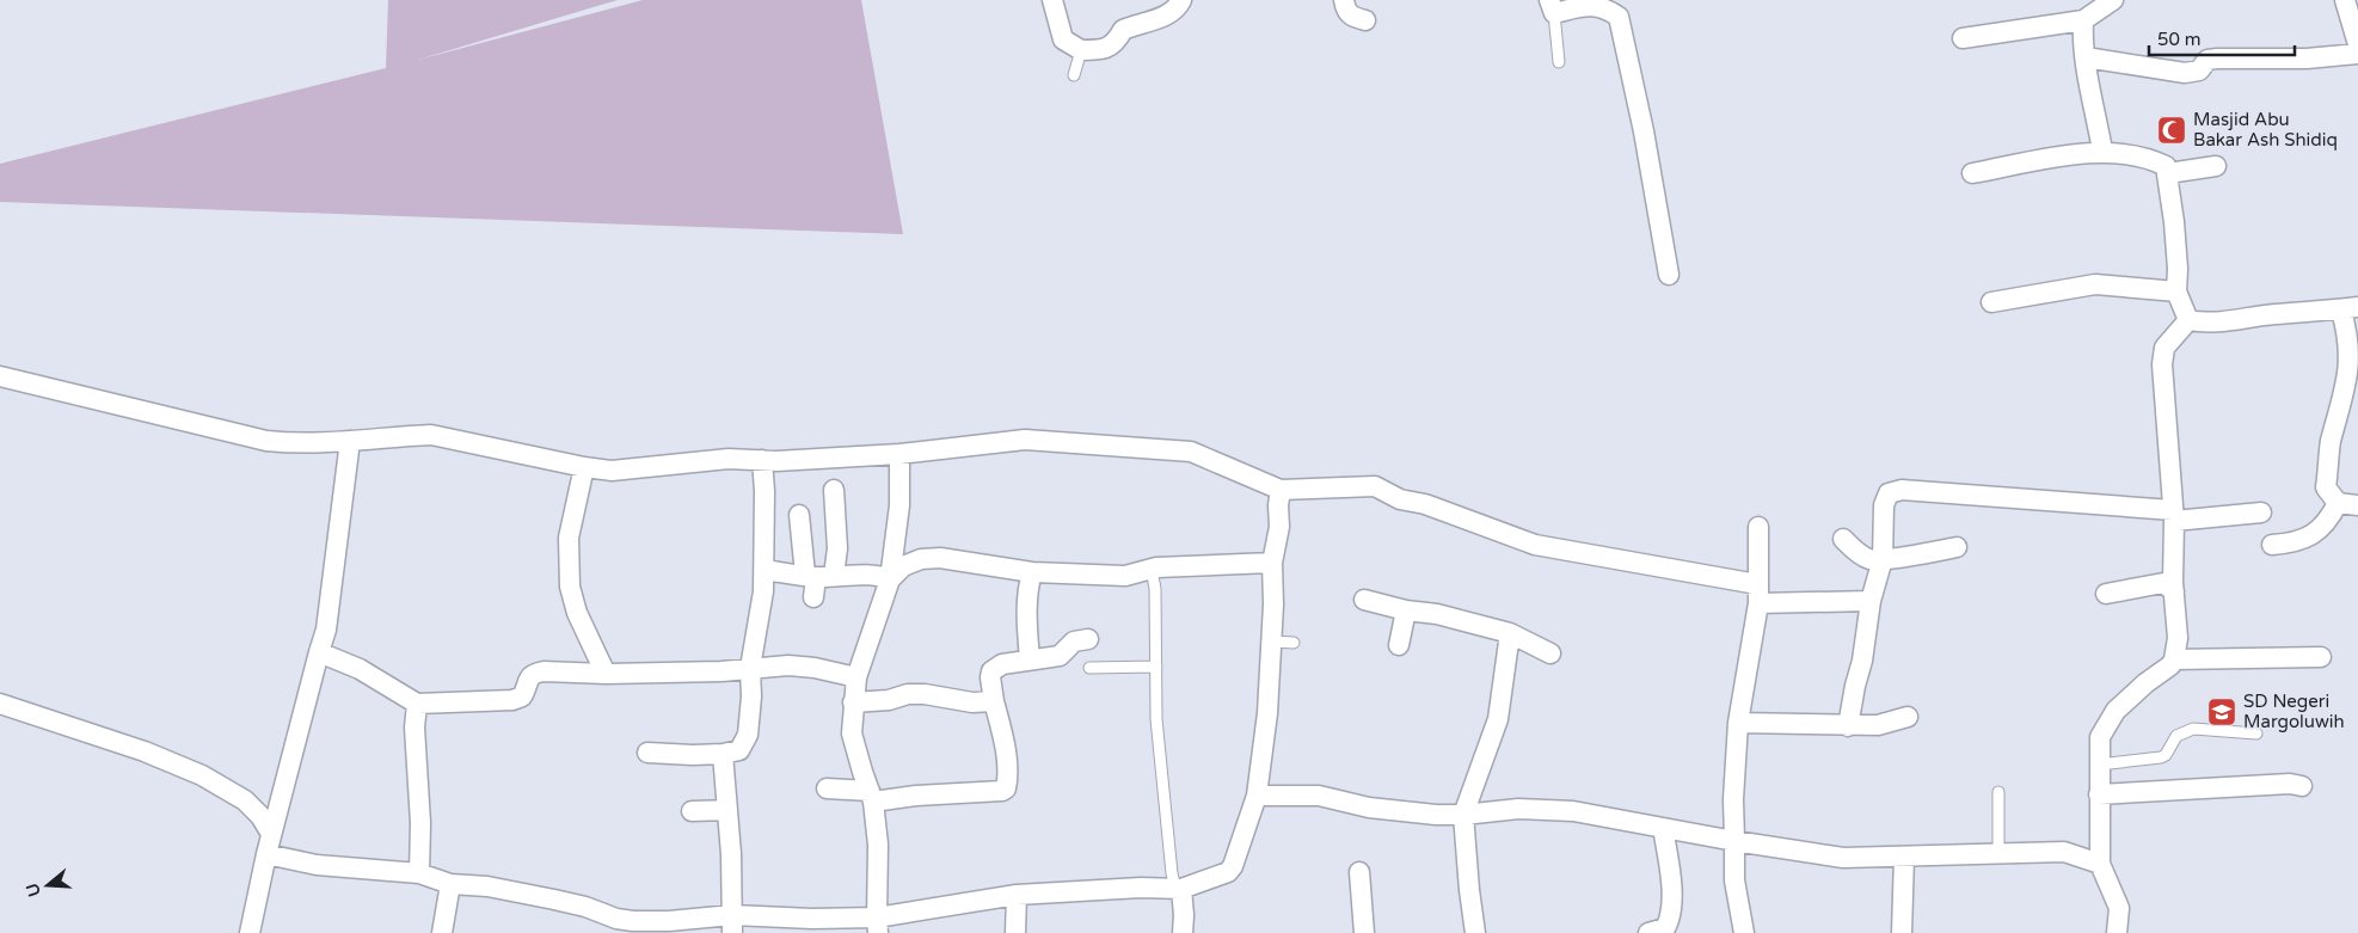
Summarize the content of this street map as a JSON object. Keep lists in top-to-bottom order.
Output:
{
  "places": {
    "mosque": ["Masjid Abu Bakar Ash Shidiq"],
    "school or university": ["SD Negeri Margoluwih"]
  },
  "scale_bar": "50 m",
  "north": "left"
}
